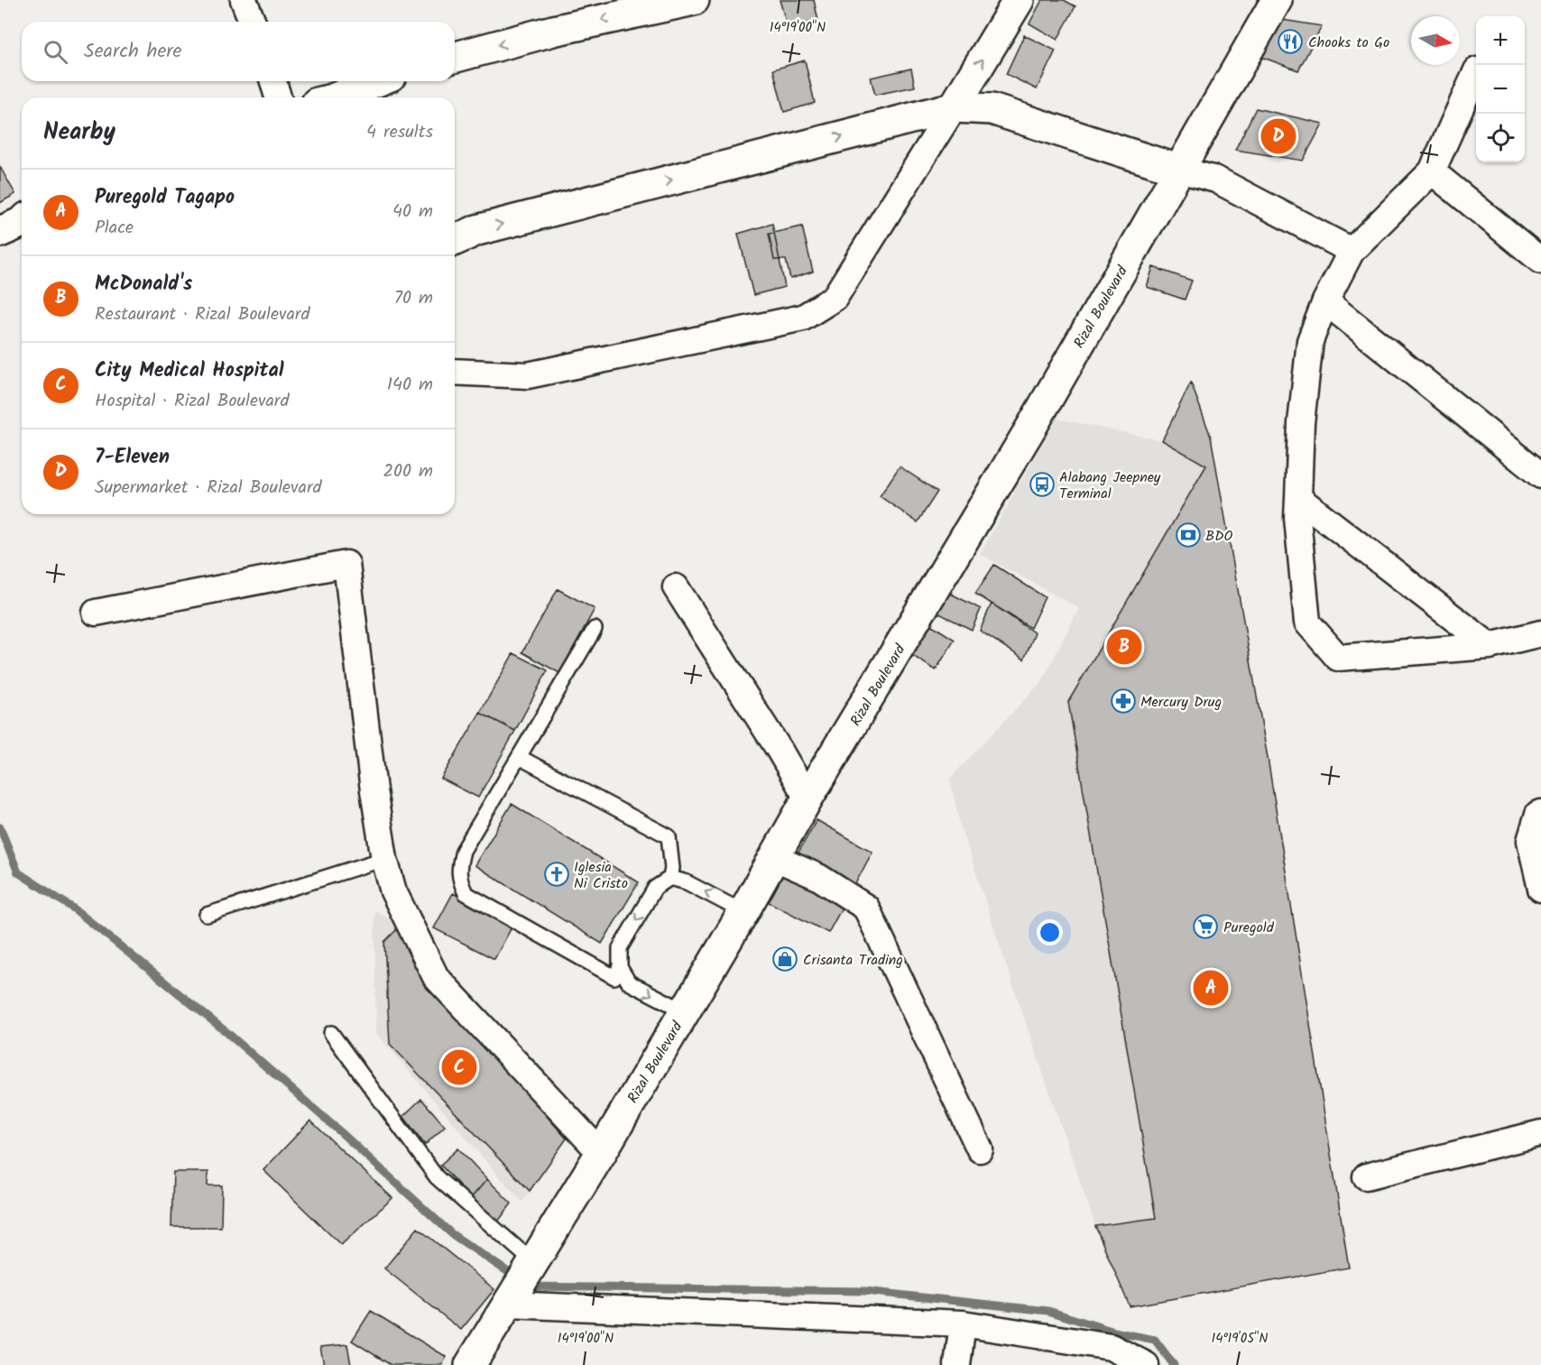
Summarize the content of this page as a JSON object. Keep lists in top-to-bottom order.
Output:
{
  "streets": {
    "main road": ["Rizal Boulevard"]
  },
  "places": {
    "restaurant": ["Chooks to Go"],
    "bus stop": ["Alabang Jeepney Terminal"],
    "bank": ["BDO"],
    "pharmacy": ["Mercury Drug"],
    "church": ["Iglesia Ni Cristo"],
    "supermarket": ["Puregold"],
    "shop": ["Crisanta Trading"]
  },
  "north": "right",
  "page": {
    "map_buttons": ["+", "−"],
    "search": "Search here",
    "heading": ["Nearby", "4 results"],
    "pins": [
      "D",
      "B",
      "A",
      "C"
    ],
    "list": [
      {
        "mark": "A",
        "name": "Puregold Tagapo",
        "note": "Place",
        "value": "40 m"
      },
      {
        "mark": "B",
        "name": "McDonald's",
        "note": "Restaurant · Rizal Boulevard",
        "value": "70 m"
      },
      {
        "mark": "C",
        "name": "City Medical Hospital",
        "note": "Hospital · Rizal Boulevard",
        "value": "140 m"
      },
      {
        "mark": "D",
        "name": "7-Eleven",
        "note": "Supermarket · Rizal Boulevard",
        "value": "200 m"
      }
    ]
  },
  "coordinates": ["14°19'00\"N", "14°19'05\"N"]
}
